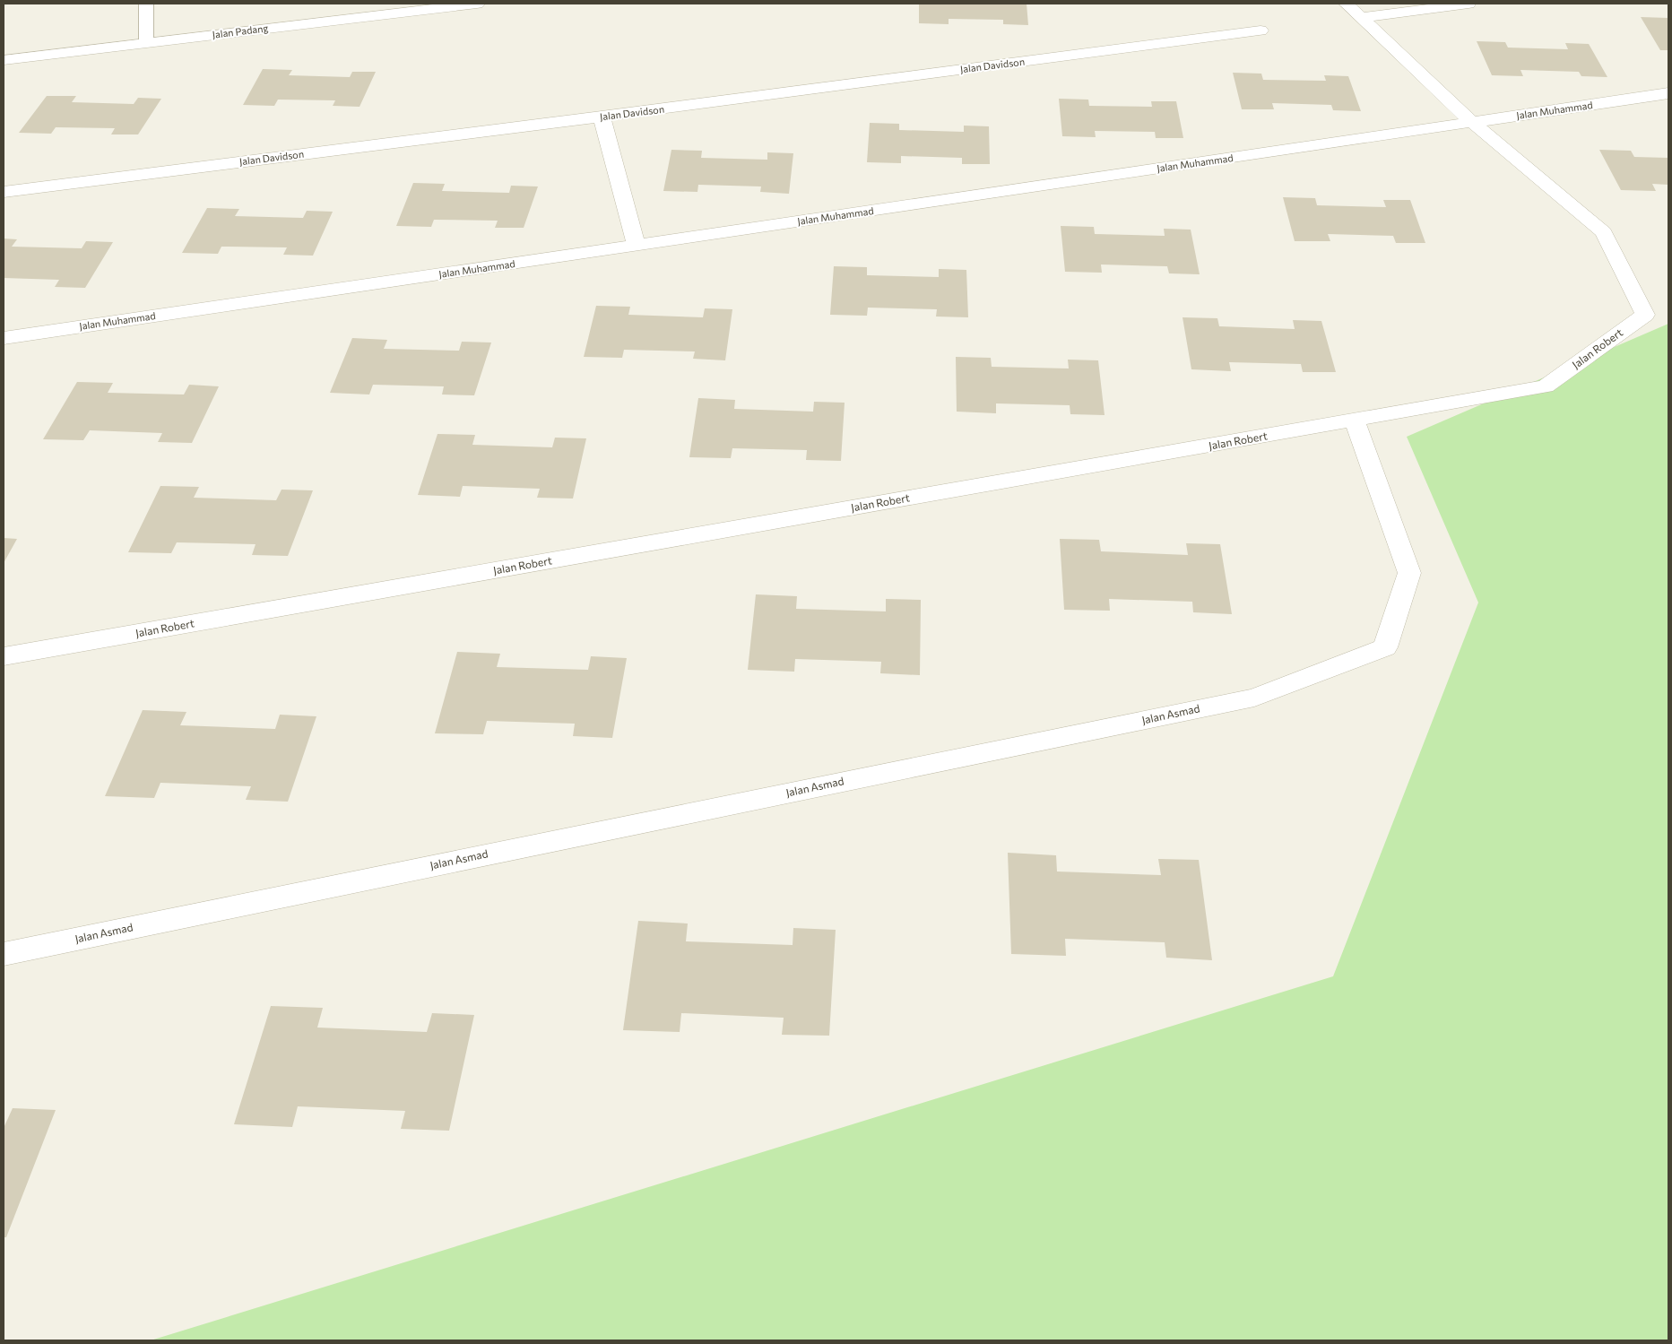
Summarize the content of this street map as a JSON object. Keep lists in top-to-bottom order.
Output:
{
  "streets": {
    "street": [
      "Jalan Padang",
      "Jalan Davidson",
      "Jalan Muhammad",
      "Jalan Robert",
      "Jalan Asmad"
    ]
  },
  "crossings": [
    ["Jalan Muhammad", "Jalan Robert"],
    ["Jalan Robert", "Jalan Asmad"]
  ]
}
